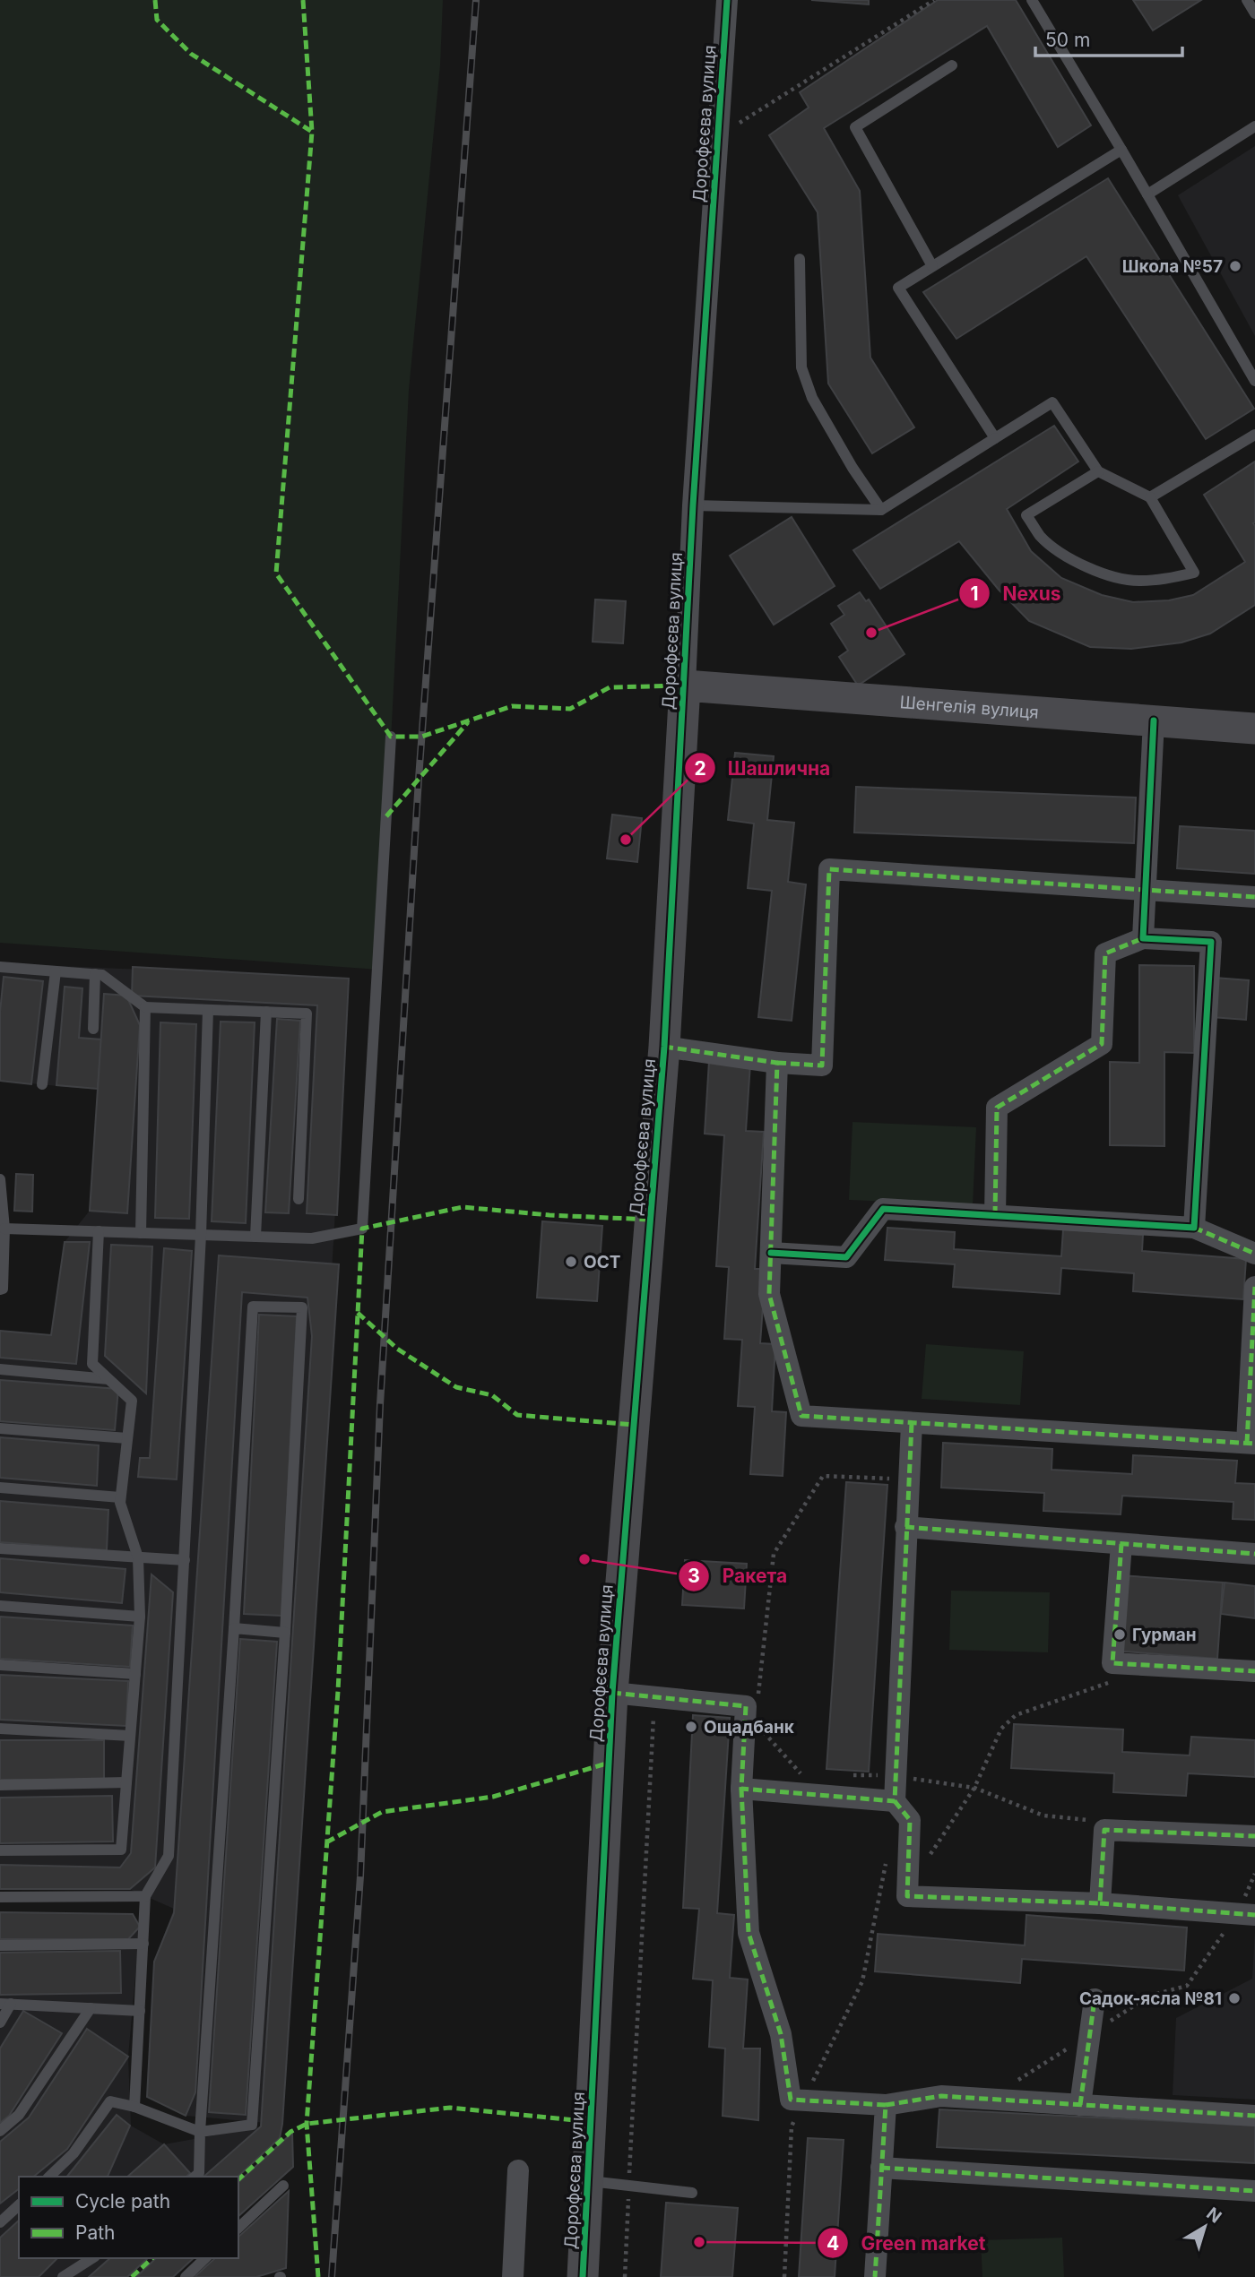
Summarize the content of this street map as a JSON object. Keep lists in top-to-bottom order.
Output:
{
  "streets": {
    "street": ["Дорофєєва вулиця", "Шенгелія вулиця"]
  },
  "crossings": [
    ["Дорофєєва вулиця", "Шенгелія вулиця"]
  ],
  "places": [
    "Школа №57",
    "Nexus",
    "Шашлична",
    "ОСТ",
    "Ракета",
    "Гурман",
    "Ощадбанк",
    "Садок-ясла №81",
    "Green market"
  ],
  "legend": ["Cycle path", "Path"],
  "scale_bar": "50 m",
  "north": "top right"
}
